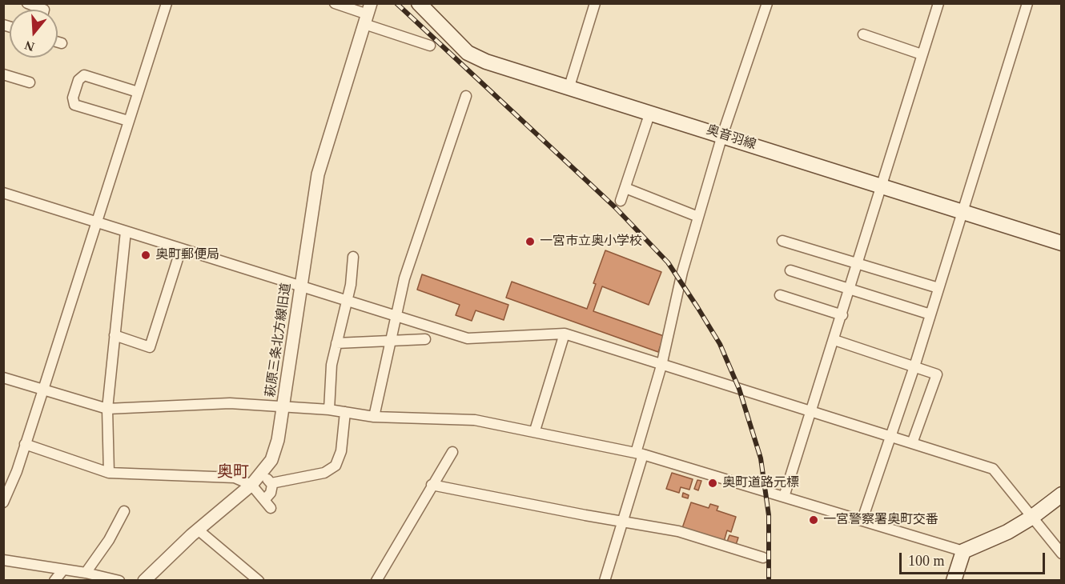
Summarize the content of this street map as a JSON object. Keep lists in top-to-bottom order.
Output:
{
  "streets": {
    "main road": ["奥音羽線"],
    "street": ["萩原三条北方線旧道"]
  },
  "districts": ["奥町"],
  "places": [
    "一宮市立奥小学校",
    "奥町郵便局",
    "奥町道路元標",
    "一宮警察署奥町交番"
  ],
  "scale_bar": "100 m",
  "north": "bottom"
}
